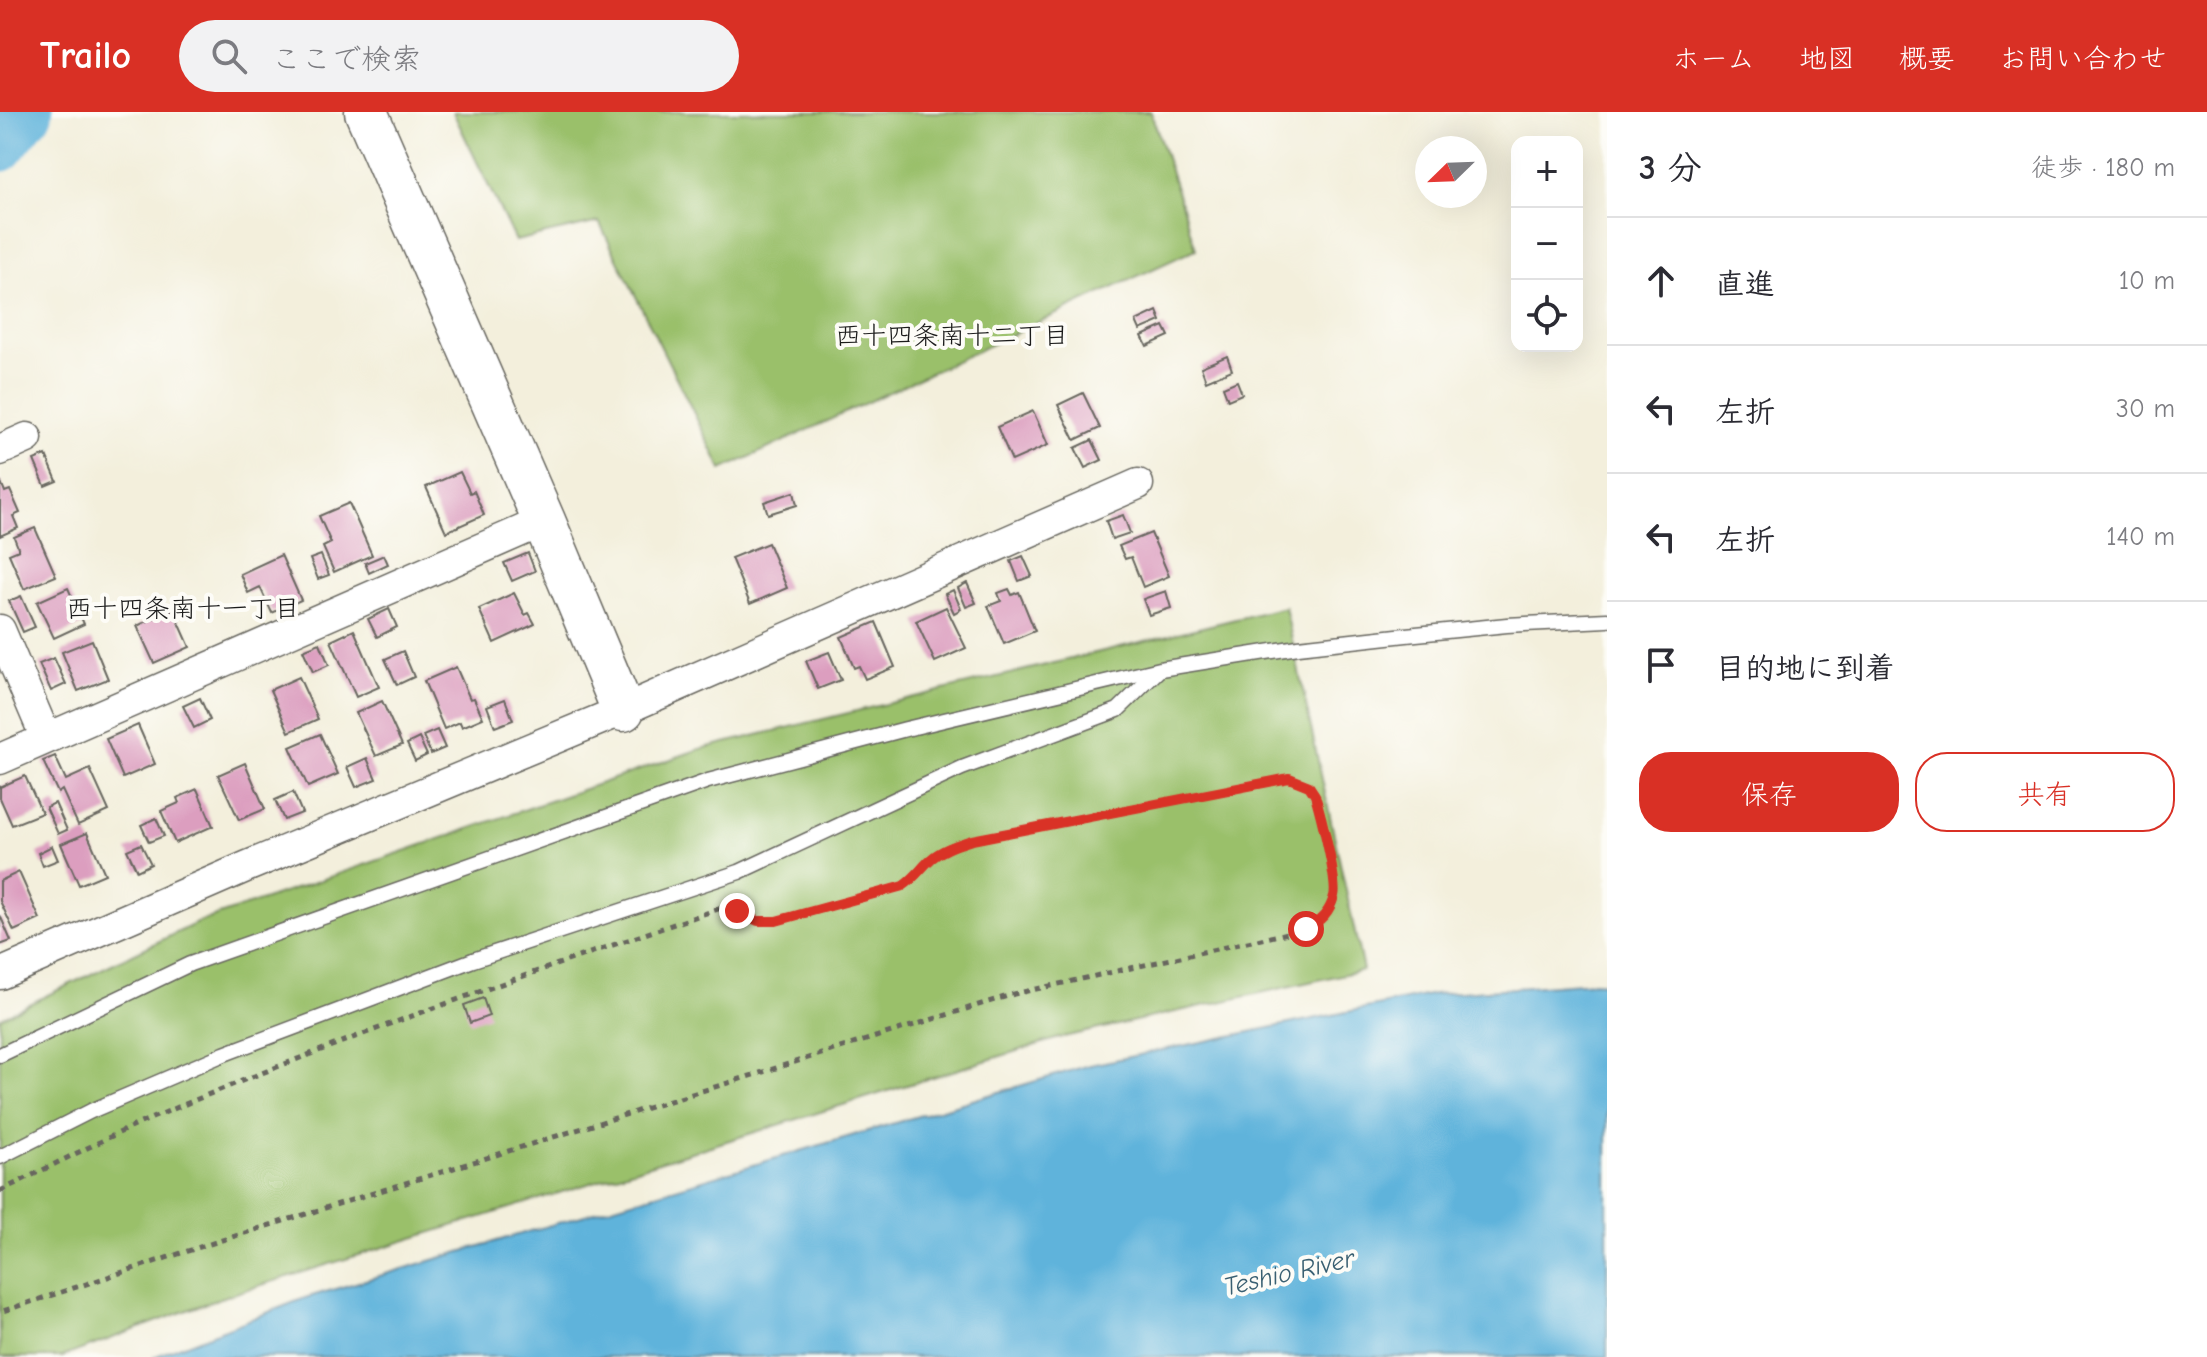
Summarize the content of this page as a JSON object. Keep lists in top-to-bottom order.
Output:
{
  "districts": ["西十四条南十二丁目", "西十四条南十一丁目"],
  "water": ["Teshio River"],
  "north": "bottom left",
  "page": {
    "header": "Trailo",
    "search": "ここで検索",
    "nav": [
      "ホーム",
      "地図",
      "概要",
      "お問い合わせ"
    ],
    "heading": ["3 分", "徒歩 · 180 m"],
    "map_buttons": ["+", "−"],
    "list": [
      ["直進", "10 m"],
      ["左折", "30 m"],
      ["左折", "140 m"],
      "目的地に到着"
    ],
    "buttons": ["保存", "共有"]
  }
}
